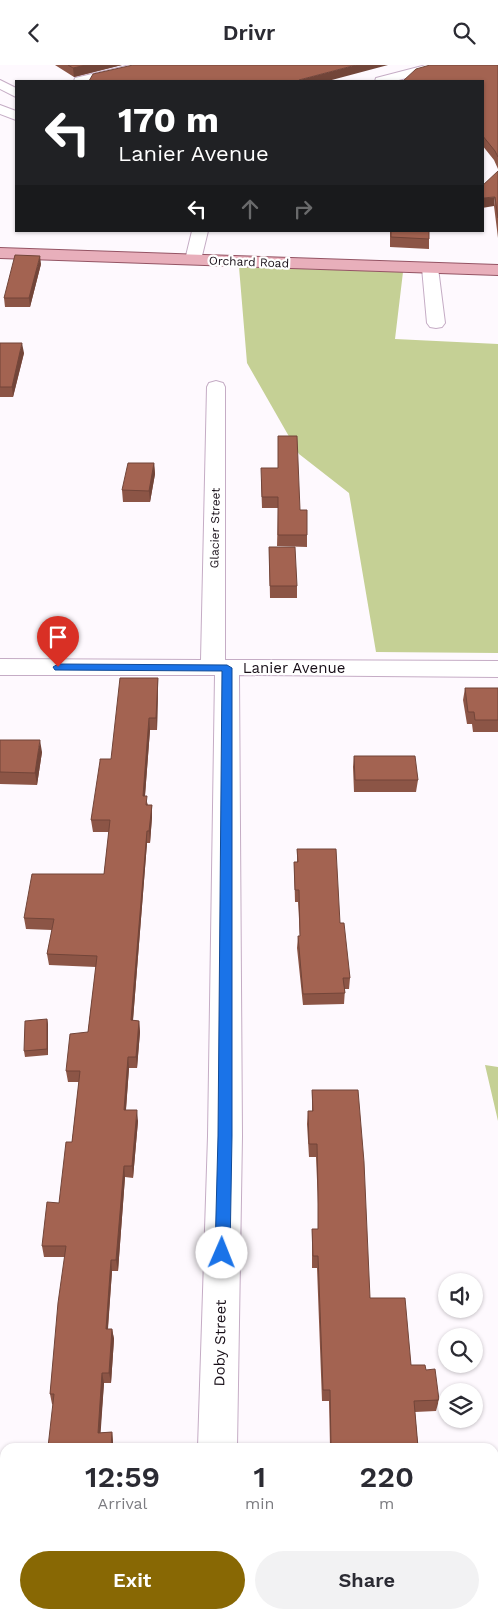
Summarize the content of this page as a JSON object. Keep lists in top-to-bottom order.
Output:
{
  "streets": {
    "main road": ["Orchard Road"],
    "street": ["Glacier Street", "Lanier Avenue", "Doby Street"]
  },
  "crossings": [
    ["Glacier Street", "Lanier Avenue"],
    ["Glacier Street", "Doby Street"],
    ["Lanier Avenue", "Doby Street"]
  ],
  "page": {
    "header": "Drivr",
    "turn": ["170 m", "Lanier Avenue"],
    "eta": [
      "12:59",
      "Arrival",
      "1",
      "min",
      "220",
      "m"
    ],
    "buttons": ["Exit", "Share"]
  }
}
